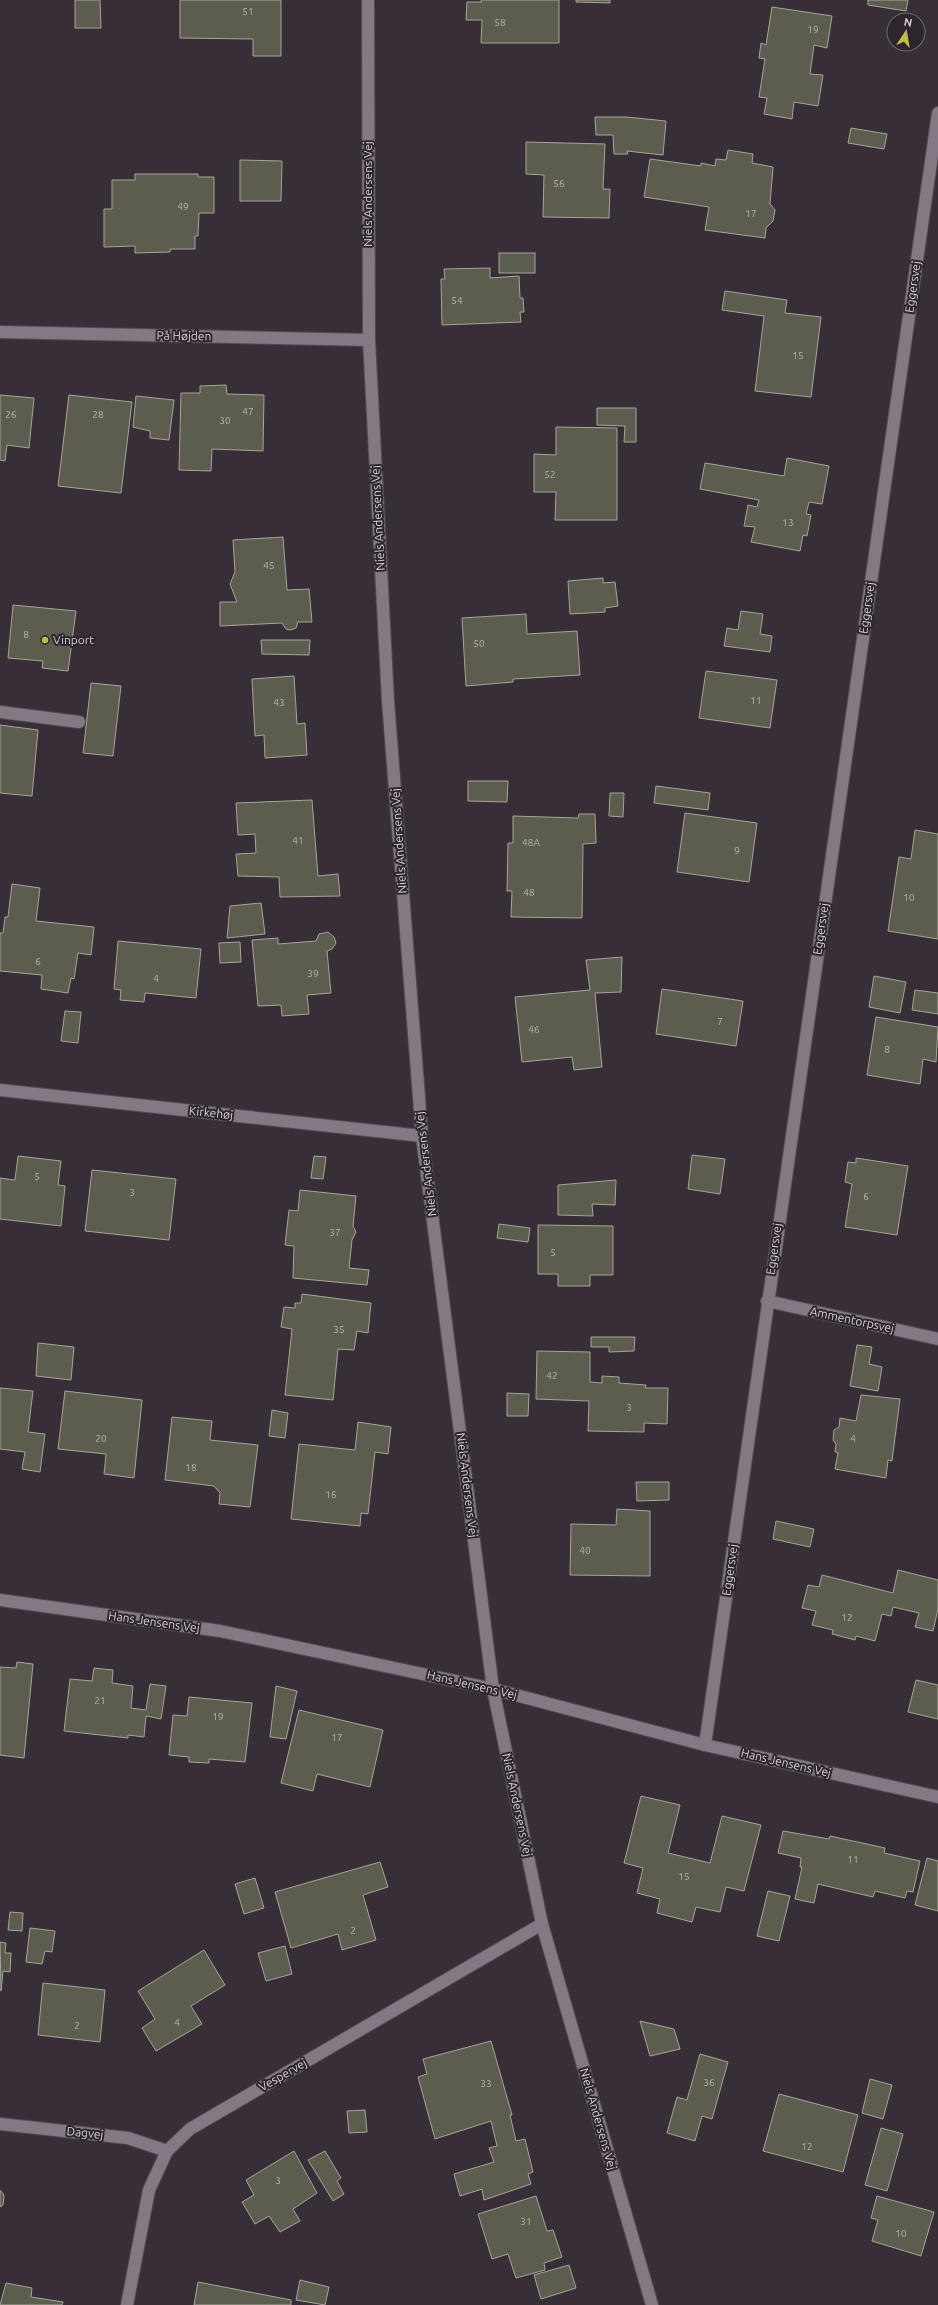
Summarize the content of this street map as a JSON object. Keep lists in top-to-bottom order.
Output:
{
  "streets": {
    "street": [
      "Niels Andersens Vej",
      "Eggersvej",
      "På Højden",
      "Kirkehøj",
      "Ammentorpsvej",
      "Hans Jensens Vej",
      "Vespervej",
      "Dagvej"
    ]
  },
  "crossings": [
    ["Niels Andersens Vej", "På Højden"],
    ["Niels Andersens Vej", "Kirkehøj"],
    ["Niels Andersens Vej", "Hans Jensens Vej"],
    ["Niels Andersens Vej", "Vespervej"],
    ["Eggersvej", "Ammentorpsvej"],
    ["Eggersvej", "Hans Jensens Vej"],
    ["Vespervej", "Dagvej"]
  ],
  "places": ["Vinport"],
  "house_numbers": [
    "51",
    "58",
    "19",
    "56",
    "49",
    "17",
    "54",
    "15",
    "47",
    "26",
    "28",
    "30",
    "52",
    "13",
    "45",
    "8",
    "50",
    "11",
    "43",
    "41",
    "48A",
    "9",
    "48",
    "10",
    "6",
    "39",
    "4",
    "7",
    "46",
    "8",
    "5",
    "3",
    "6",
    "37",
    "5",
    "35",
    "42",
    "3",
    "20",
    "4",
    "18",
    "16",
    "40",
    "12",
    "21",
    "19",
    "17",
    "11",
    "15",
    "2",
    "4",
    "2",
    "36",
    "33",
    "12",
    "3",
    "31",
    "10"
  ],
  "north": "top"
}
